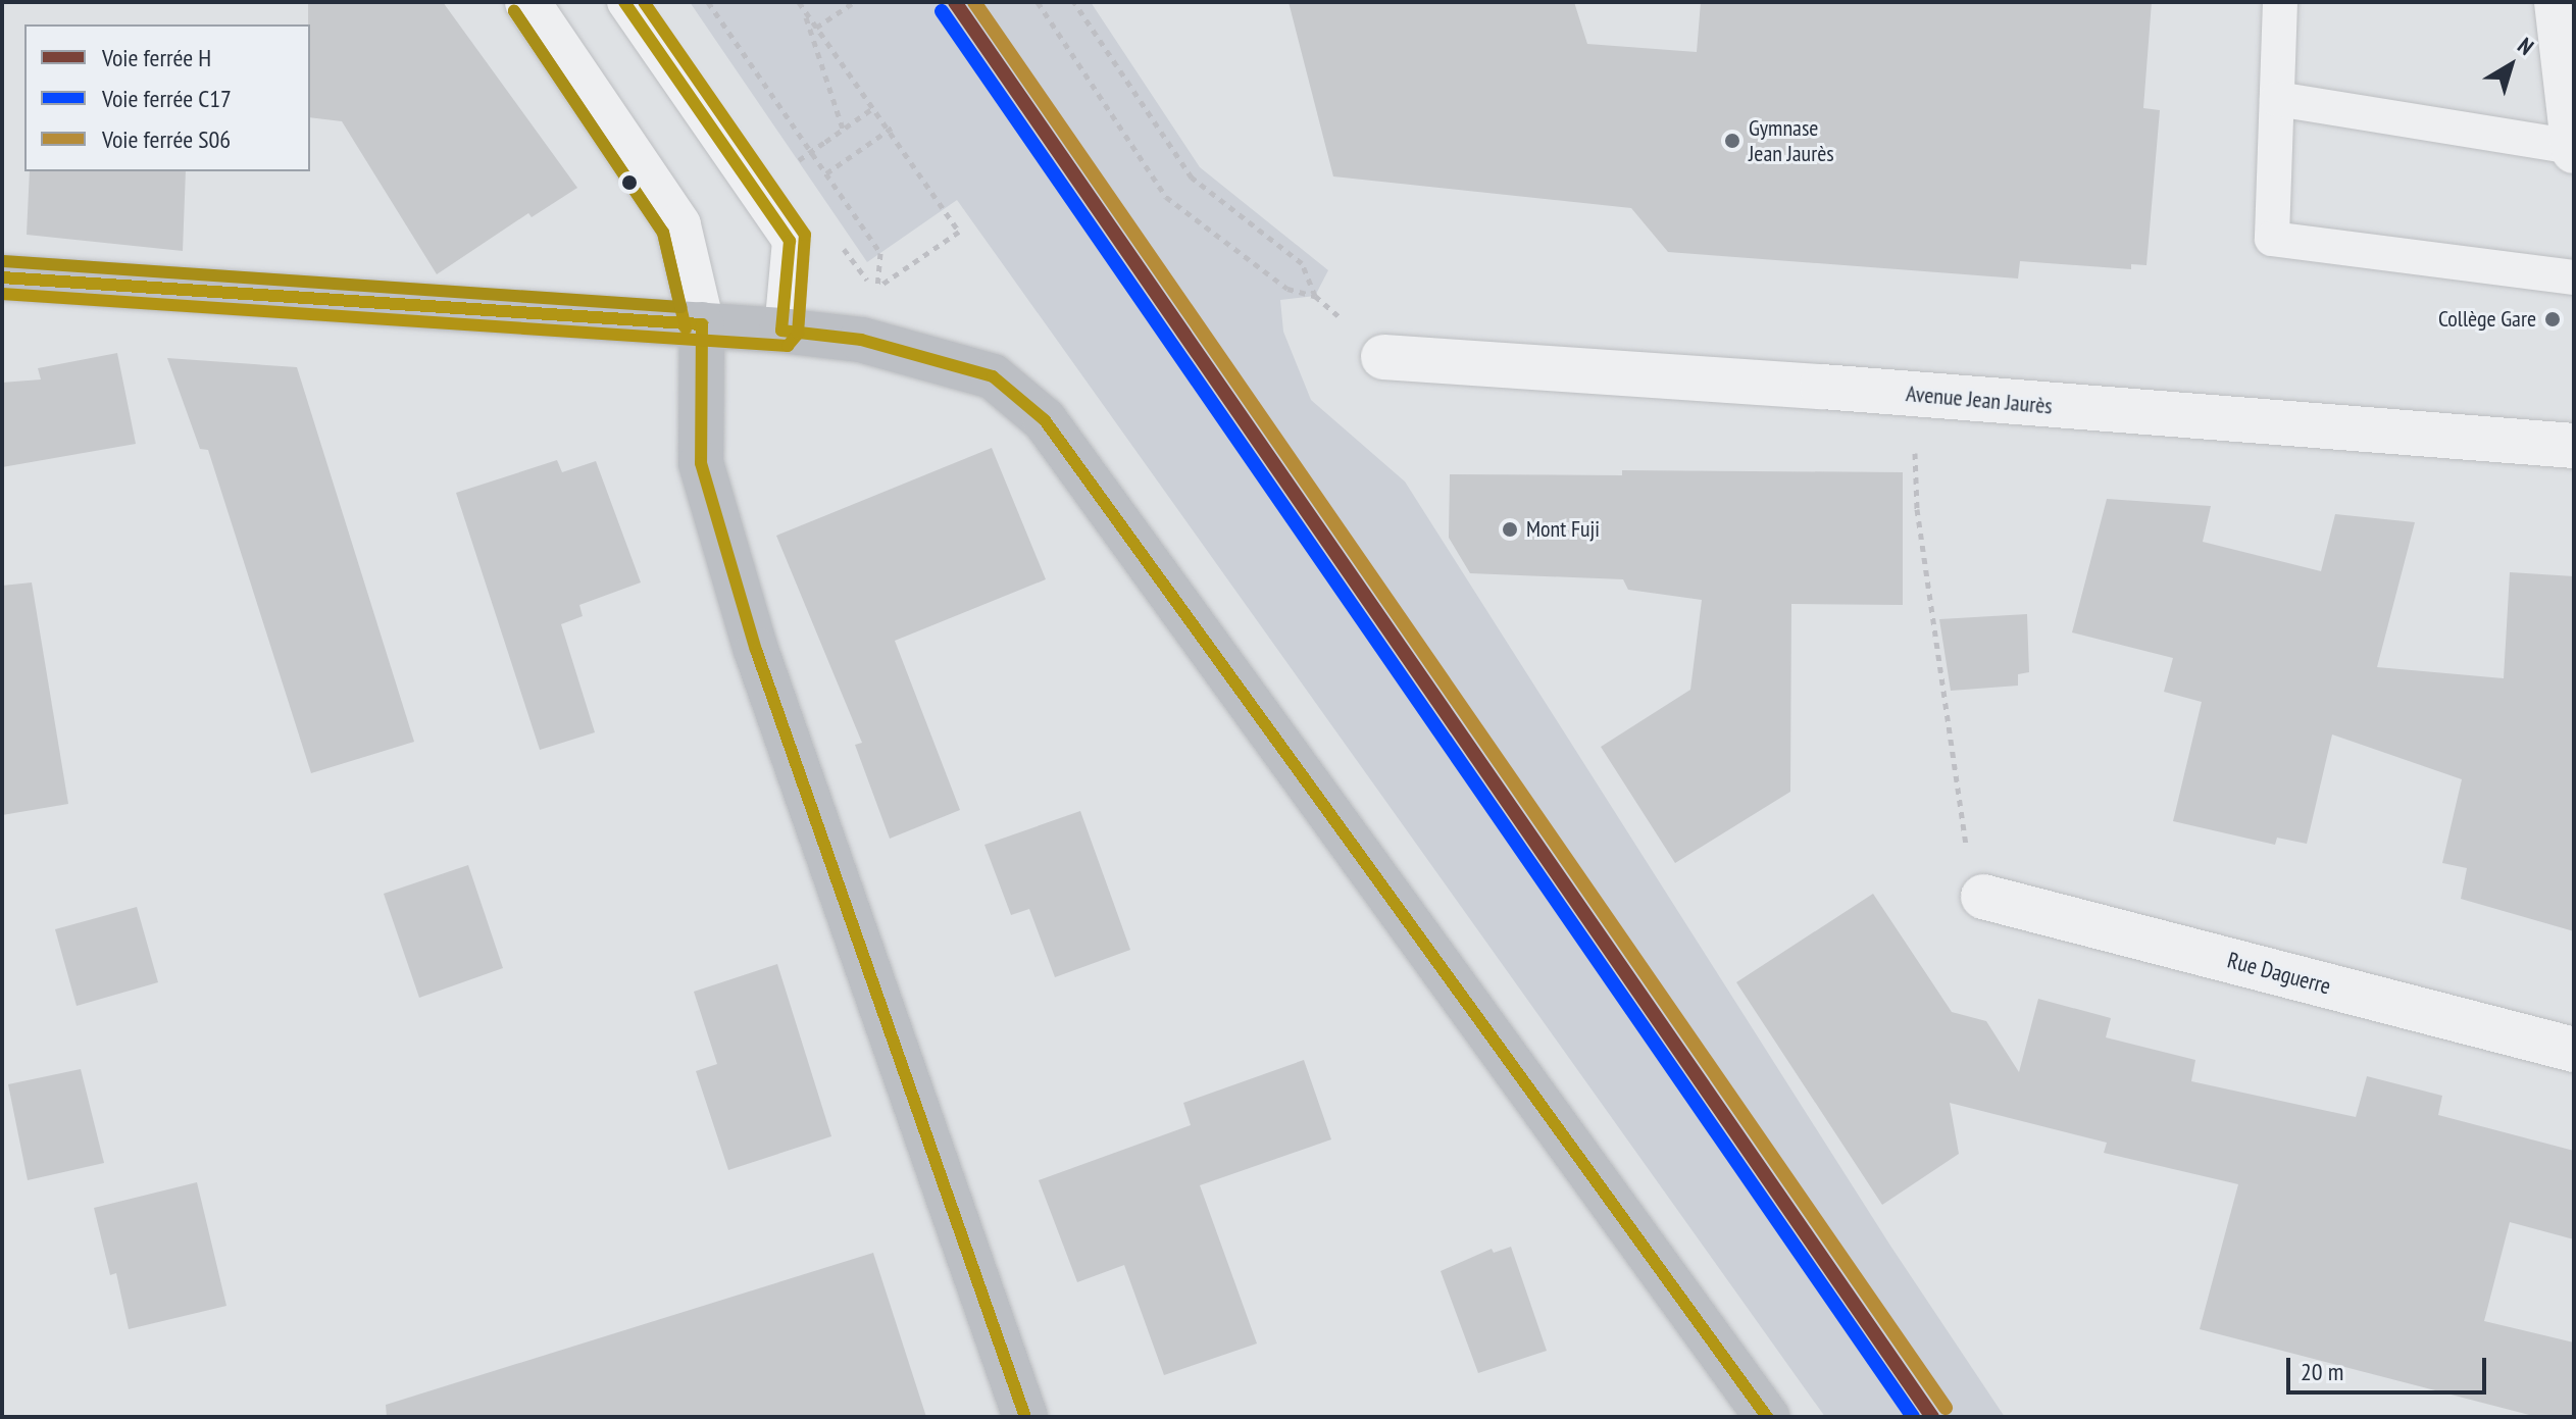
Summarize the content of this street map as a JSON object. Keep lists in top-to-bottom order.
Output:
{
  "streets": {
    "street": ["Avenue Jean Jaurès", "Rue Daguerre"]
  },
  "places": ["Gymnase Jean Jaurès", "Collège Gare", "Mont Fuji"],
  "lines": ["rail line H", "rail line S06", "rail line C17"],
  "legend": ["Voie ferrée H", "Voie ferrée C17", "Voie ferrée S06"],
  "scale_bar": "20 m",
  "north": "top right"
}
